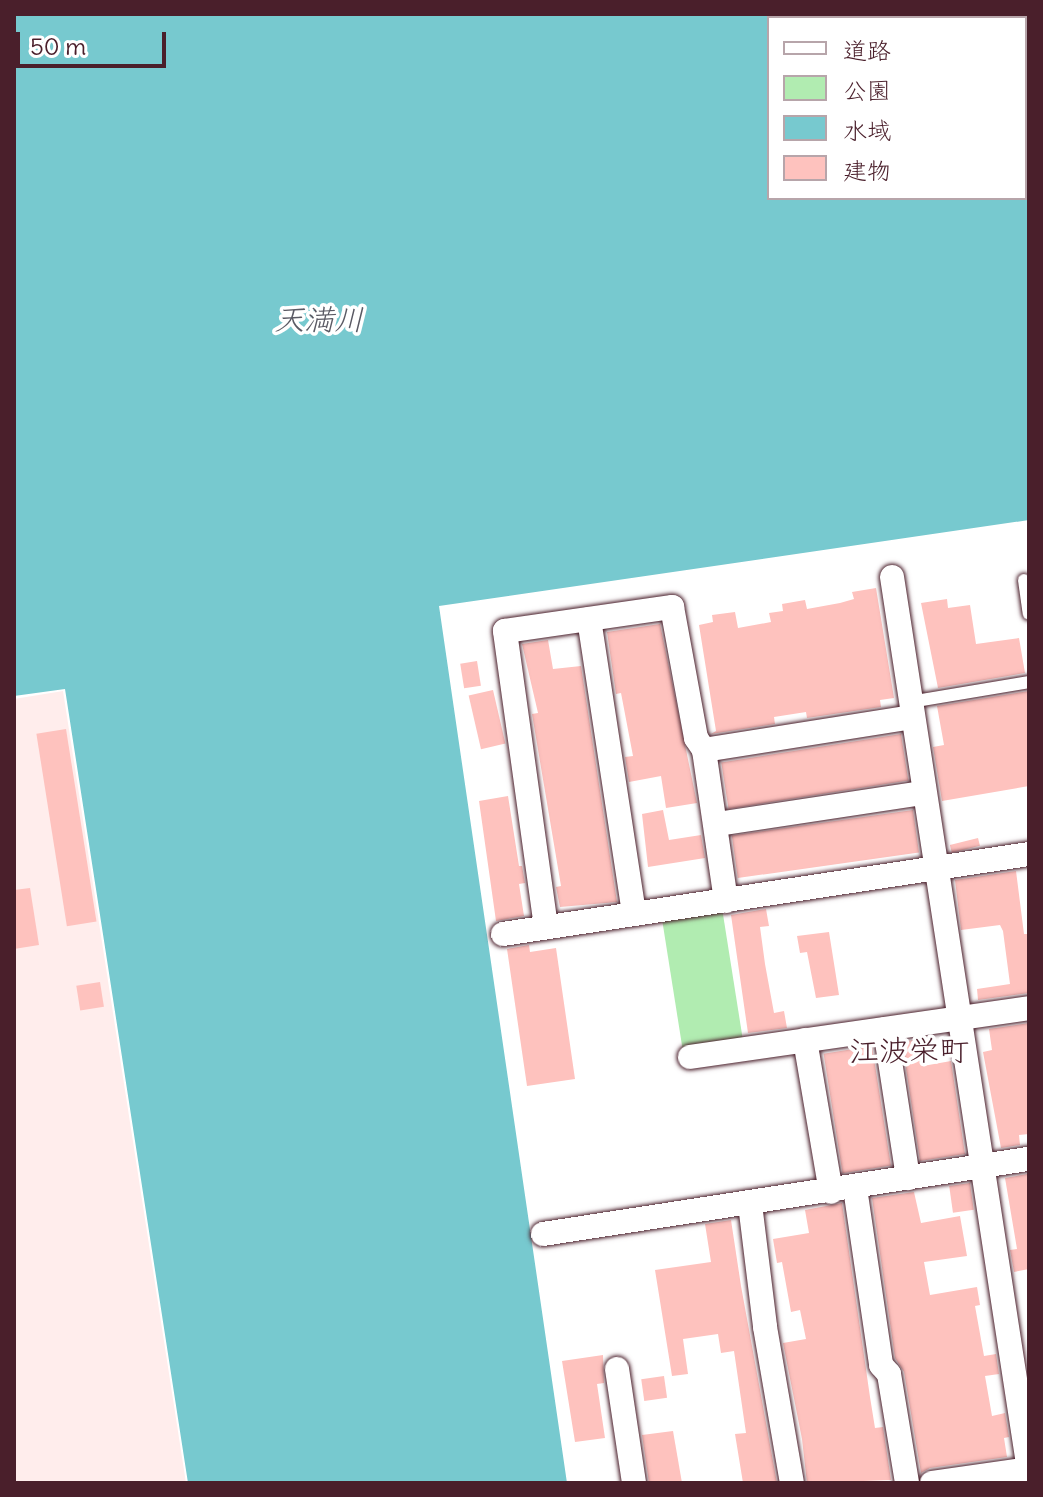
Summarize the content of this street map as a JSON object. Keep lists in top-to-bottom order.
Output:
{
  "districts": ["江波栄町"],
  "water": ["天満川"],
  "legend": [
    "道路",
    "公園",
    "水域",
    "建物"
  ],
  "scale_bar": "50 m"
}
